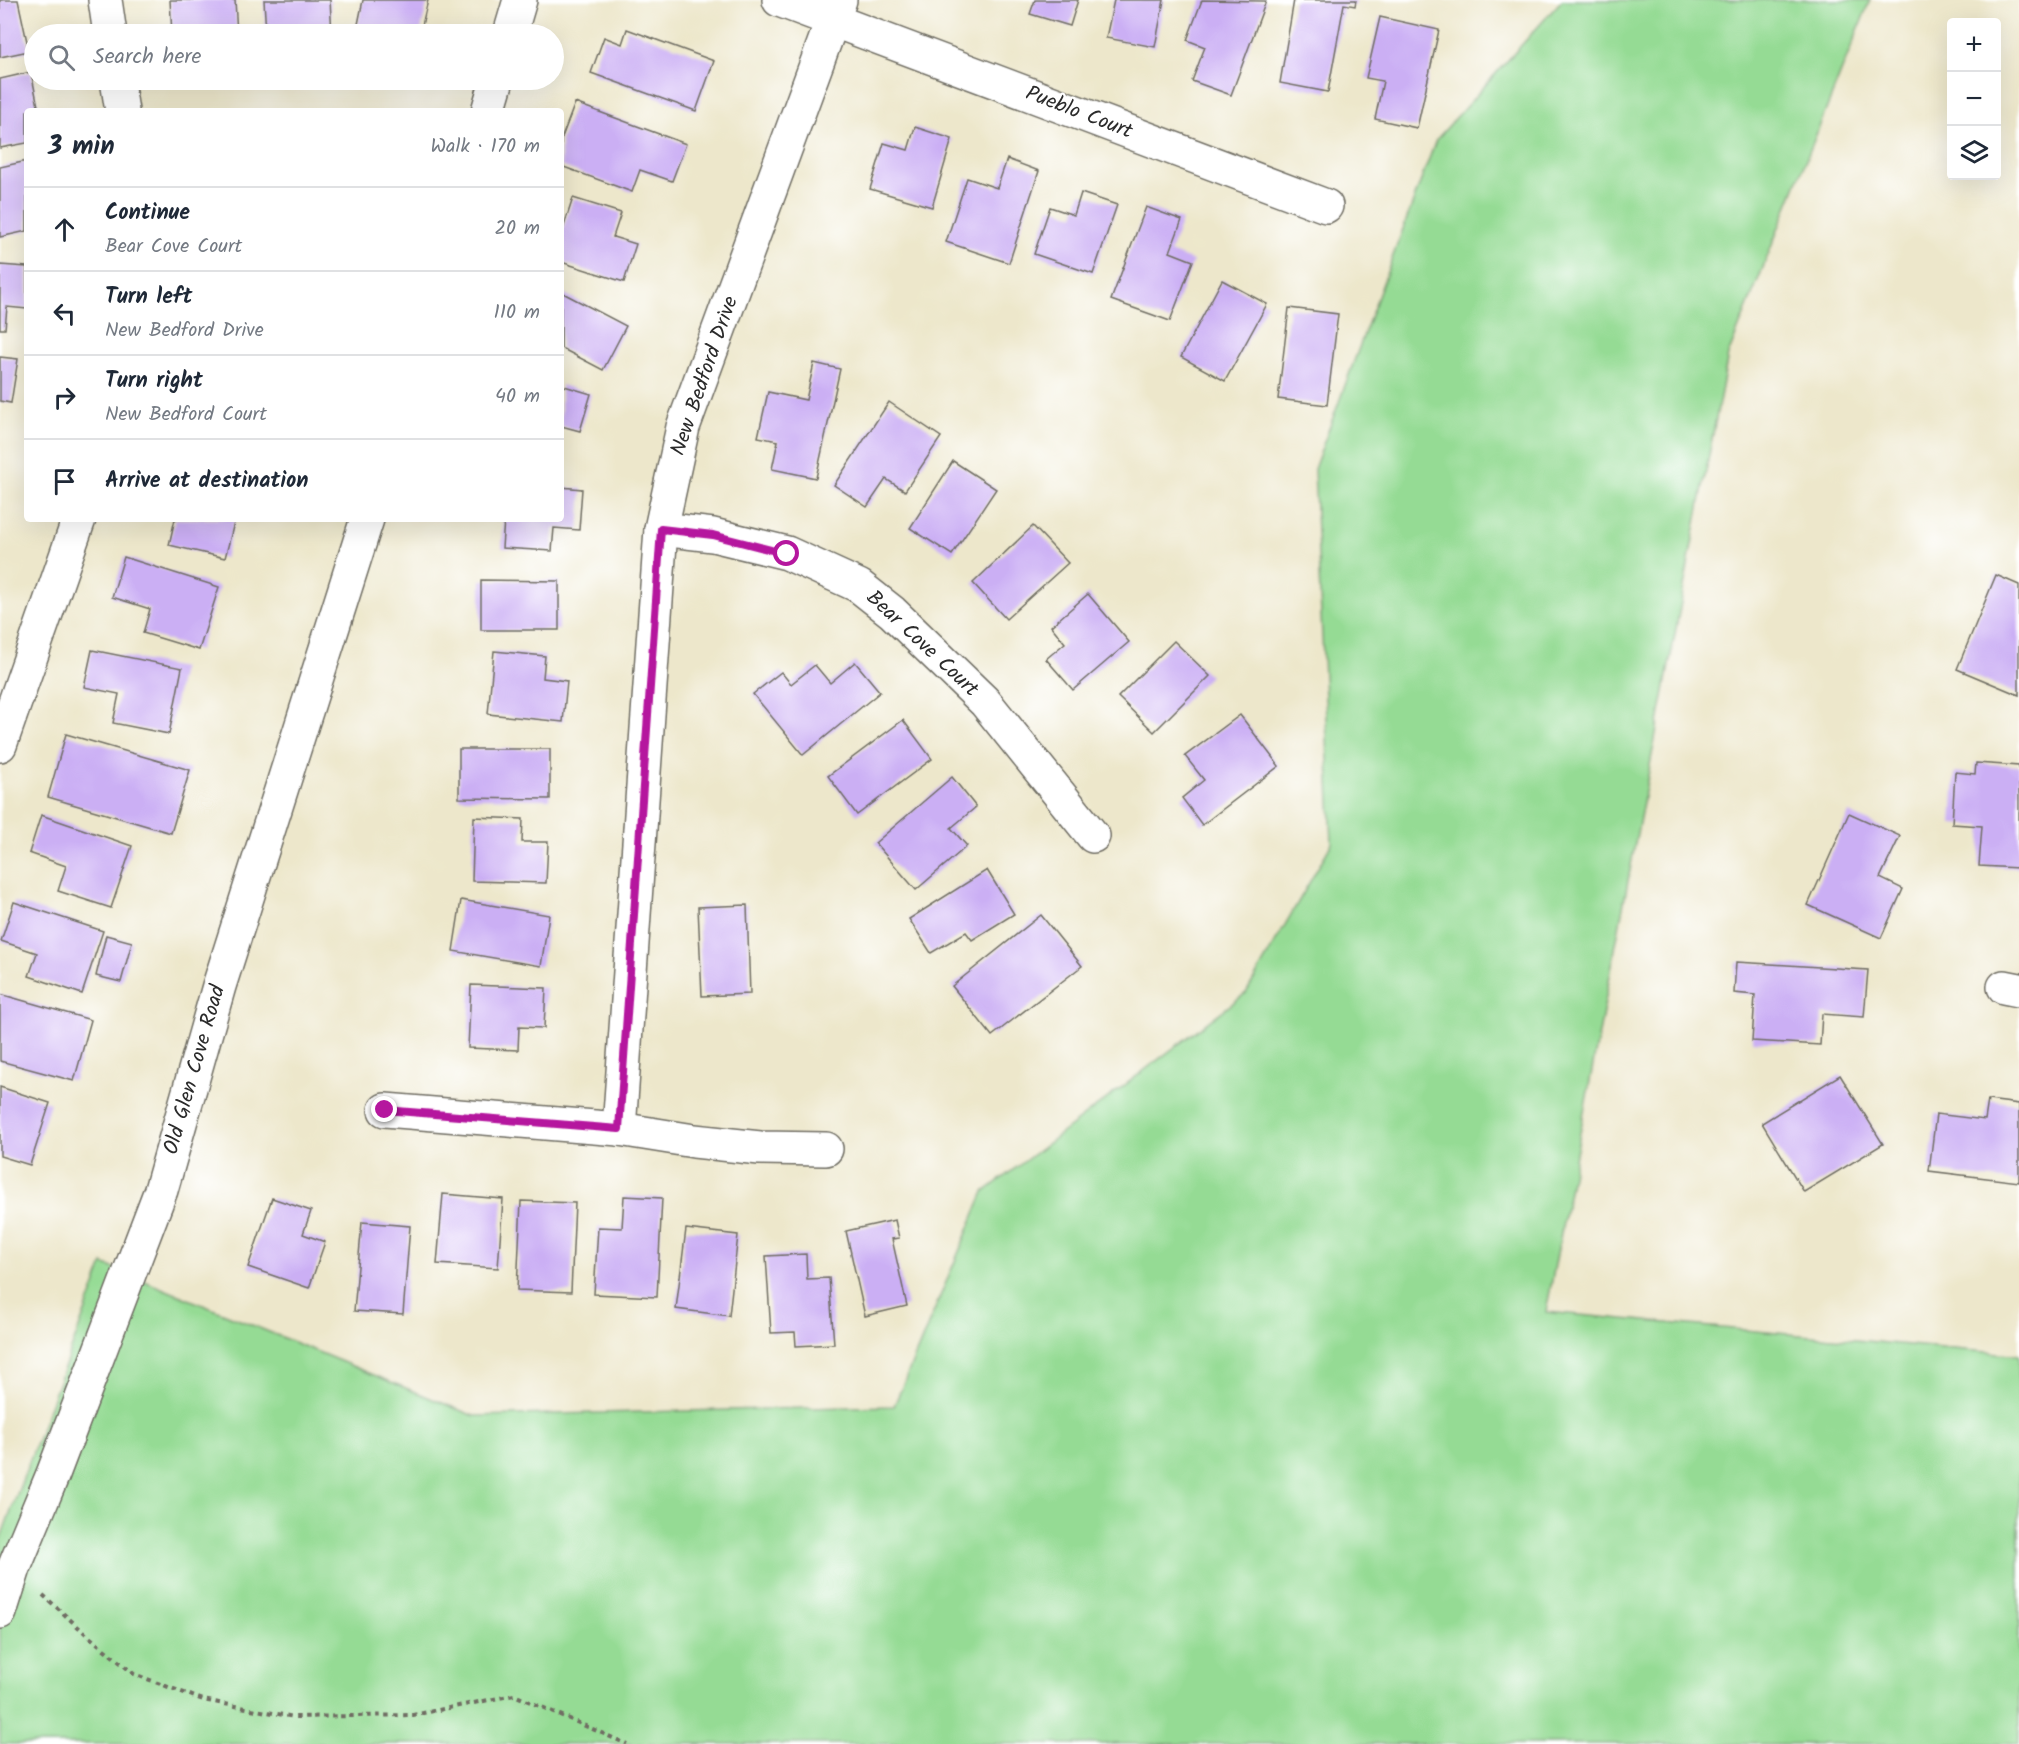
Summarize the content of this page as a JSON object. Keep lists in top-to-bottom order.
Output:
{
  "streets": {
    "street": [
      "Pueblo Court",
      "New Bedford Drive",
      "Bear Cove Court",
      "Old Glen Cove Road"
    ]
  },
  "crossings": [
    ["Pueblo Court", "New Bedford Drive"],
    ["New Bedford Drive", "Bear Cove Court"]
  ],
  "page": {
    "map_buttons": ["+", "−"],
    "search": "Search here",
    "heading": ["3 min", "Walk · 170 m"],
    "list": [
      ["Continue", "Bear Cove Court", "20 m"],
      ["Turn left", "New Bedford Drive", "110 m"],
      ["Turn right", "New Bedford Court", "40 m"],
      "Arrive at destination"
    ]
  }
}
